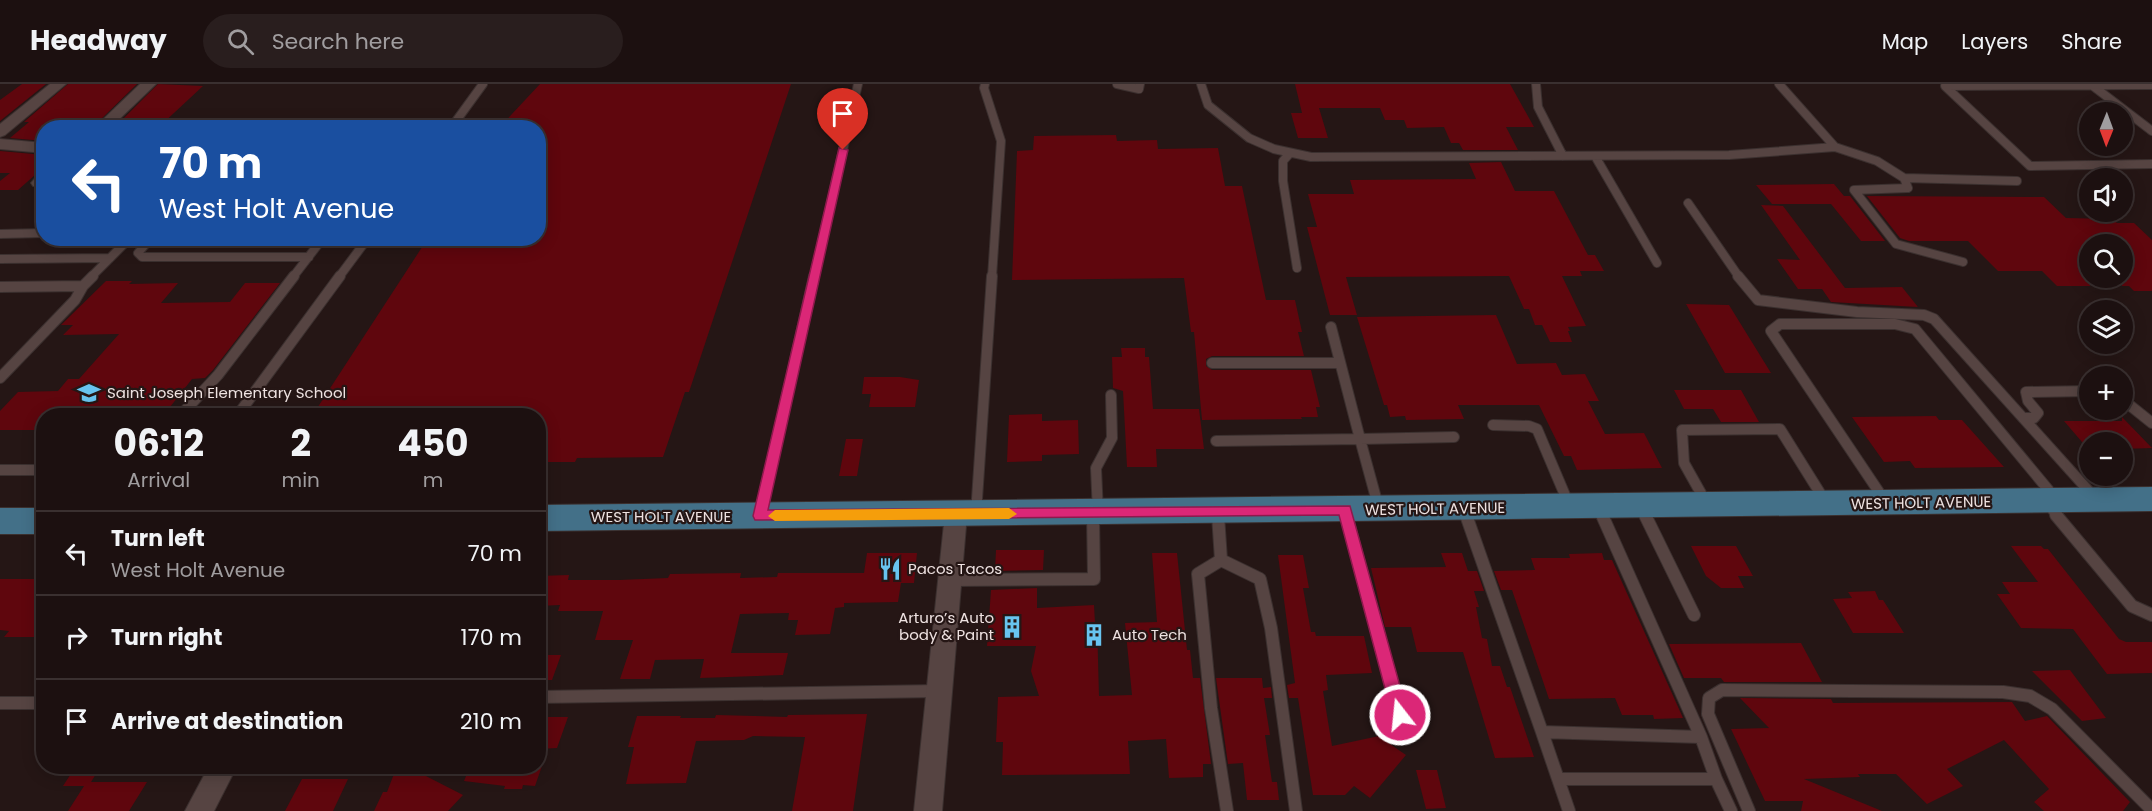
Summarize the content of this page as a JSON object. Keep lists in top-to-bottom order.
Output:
{
  "streets": {
    "main road": ["WEST HOLT AVENUE"]
  },
  "places": {
    "school or university": ["Saint Joseph Elementary School"],
    "restaurant": ["Pacos Tacos"],
    "building": ["Arturo’s Auto body & Paint", "Auto Tech"]
  },
  "north": "bottom",
  "page": {
    "header": "Headway",
    "search": "Search here",
    "nav": ["Map", "Layers", "Share"],
    "map_buttons": ["+", "−"],
    "turn": ["70 m", "West Holt Avenue"],
    "eta": [
      "06:12",
      "Arrival",
      "2",
      "min",
      "450",
      "m"
    ],
    "list": [
      {
        "name": "Turn left",
        "note": "West Holt Avenue",
        "value": "70 m"
      },
      {
        "name": "Turn right",
        "value": "170 m"
      },
      {
        "name": "Arrive at destination",
        "value": "210 m"
      }
    ]
  }
}
